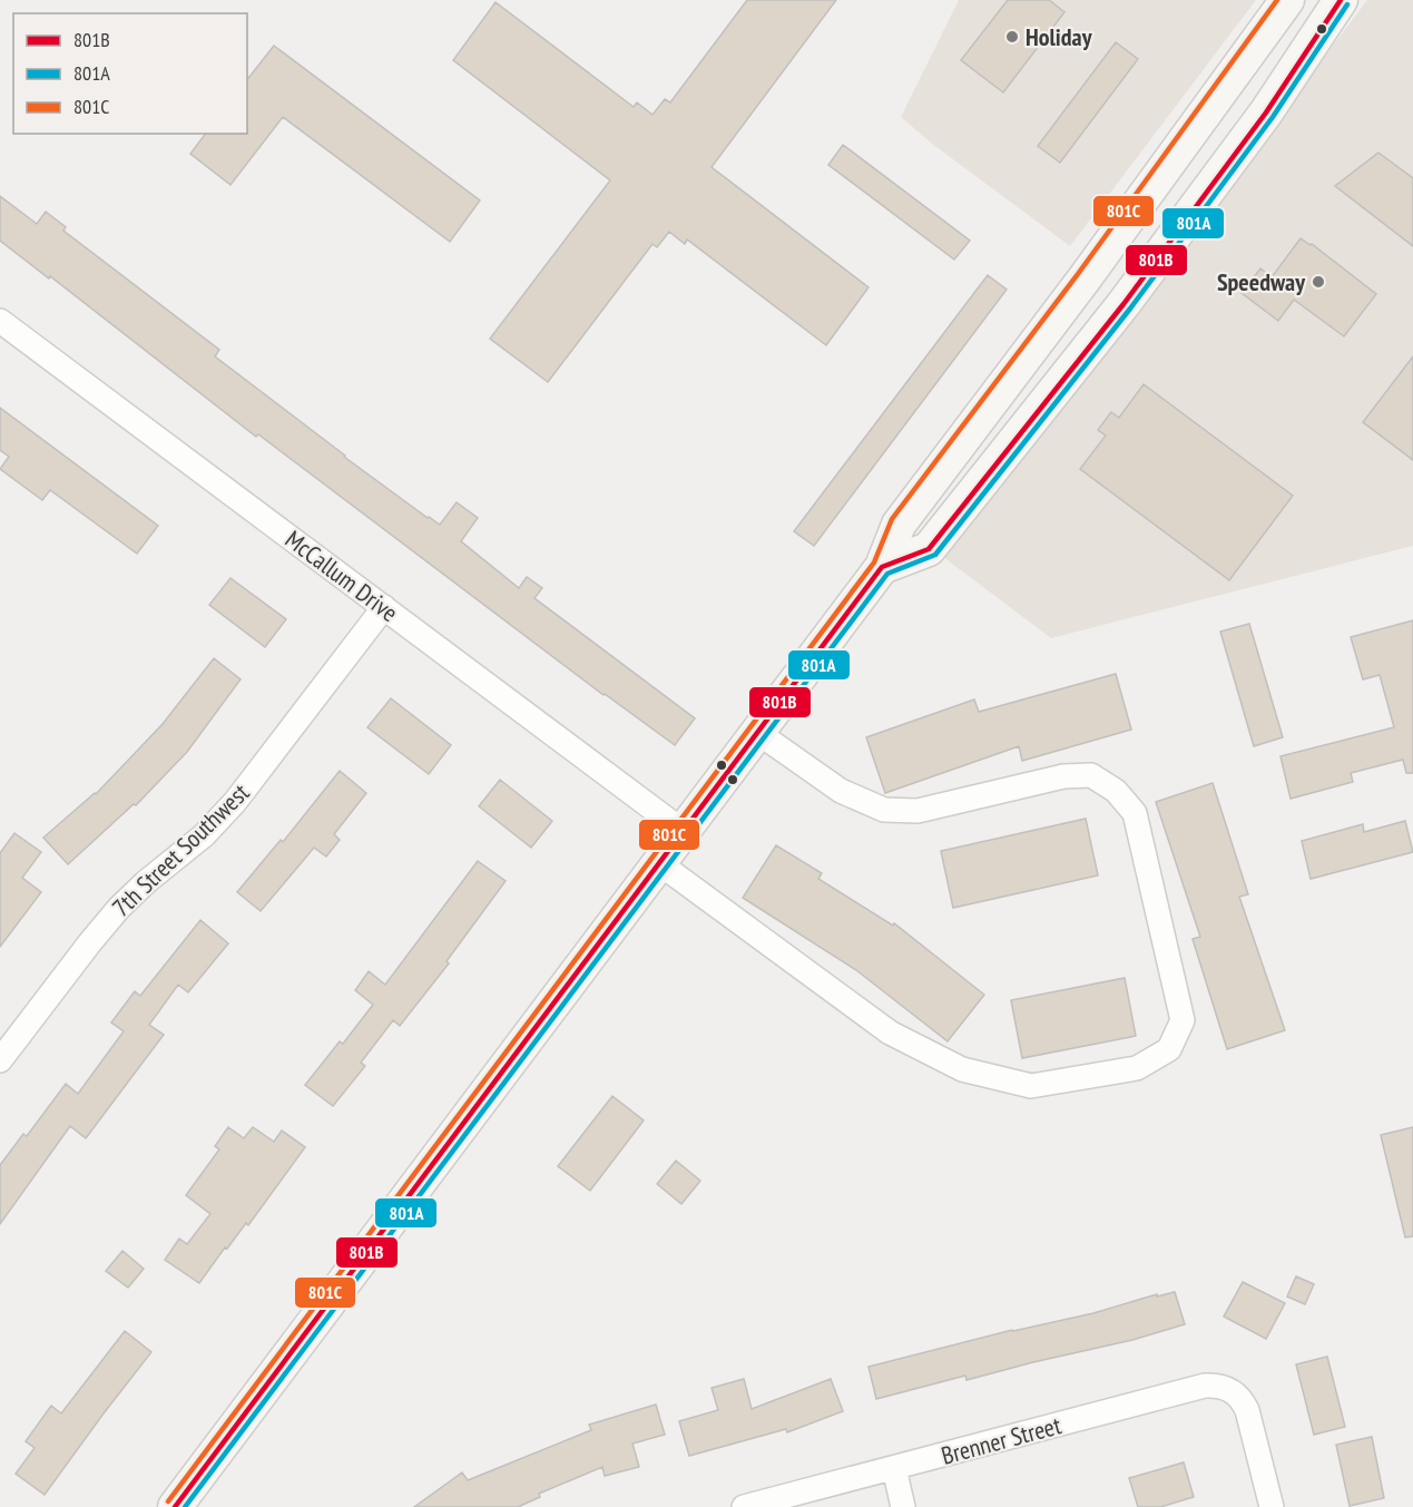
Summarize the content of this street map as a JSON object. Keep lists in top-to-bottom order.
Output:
{
  "streets": {
    "street": ["McCallum Drive", "7th Street Southwest", "Brenner Street"]
  },
  "crossings": [
    ["McCallum Drive", "7th Street Southwest"]
  ],
  "places": ["Holiday", "Speedway"],
  "lines": ["transit line 801B", "transit line 801C", "transit line 801A"],
  "legend": ["801B", "801A", "801C"]
}
